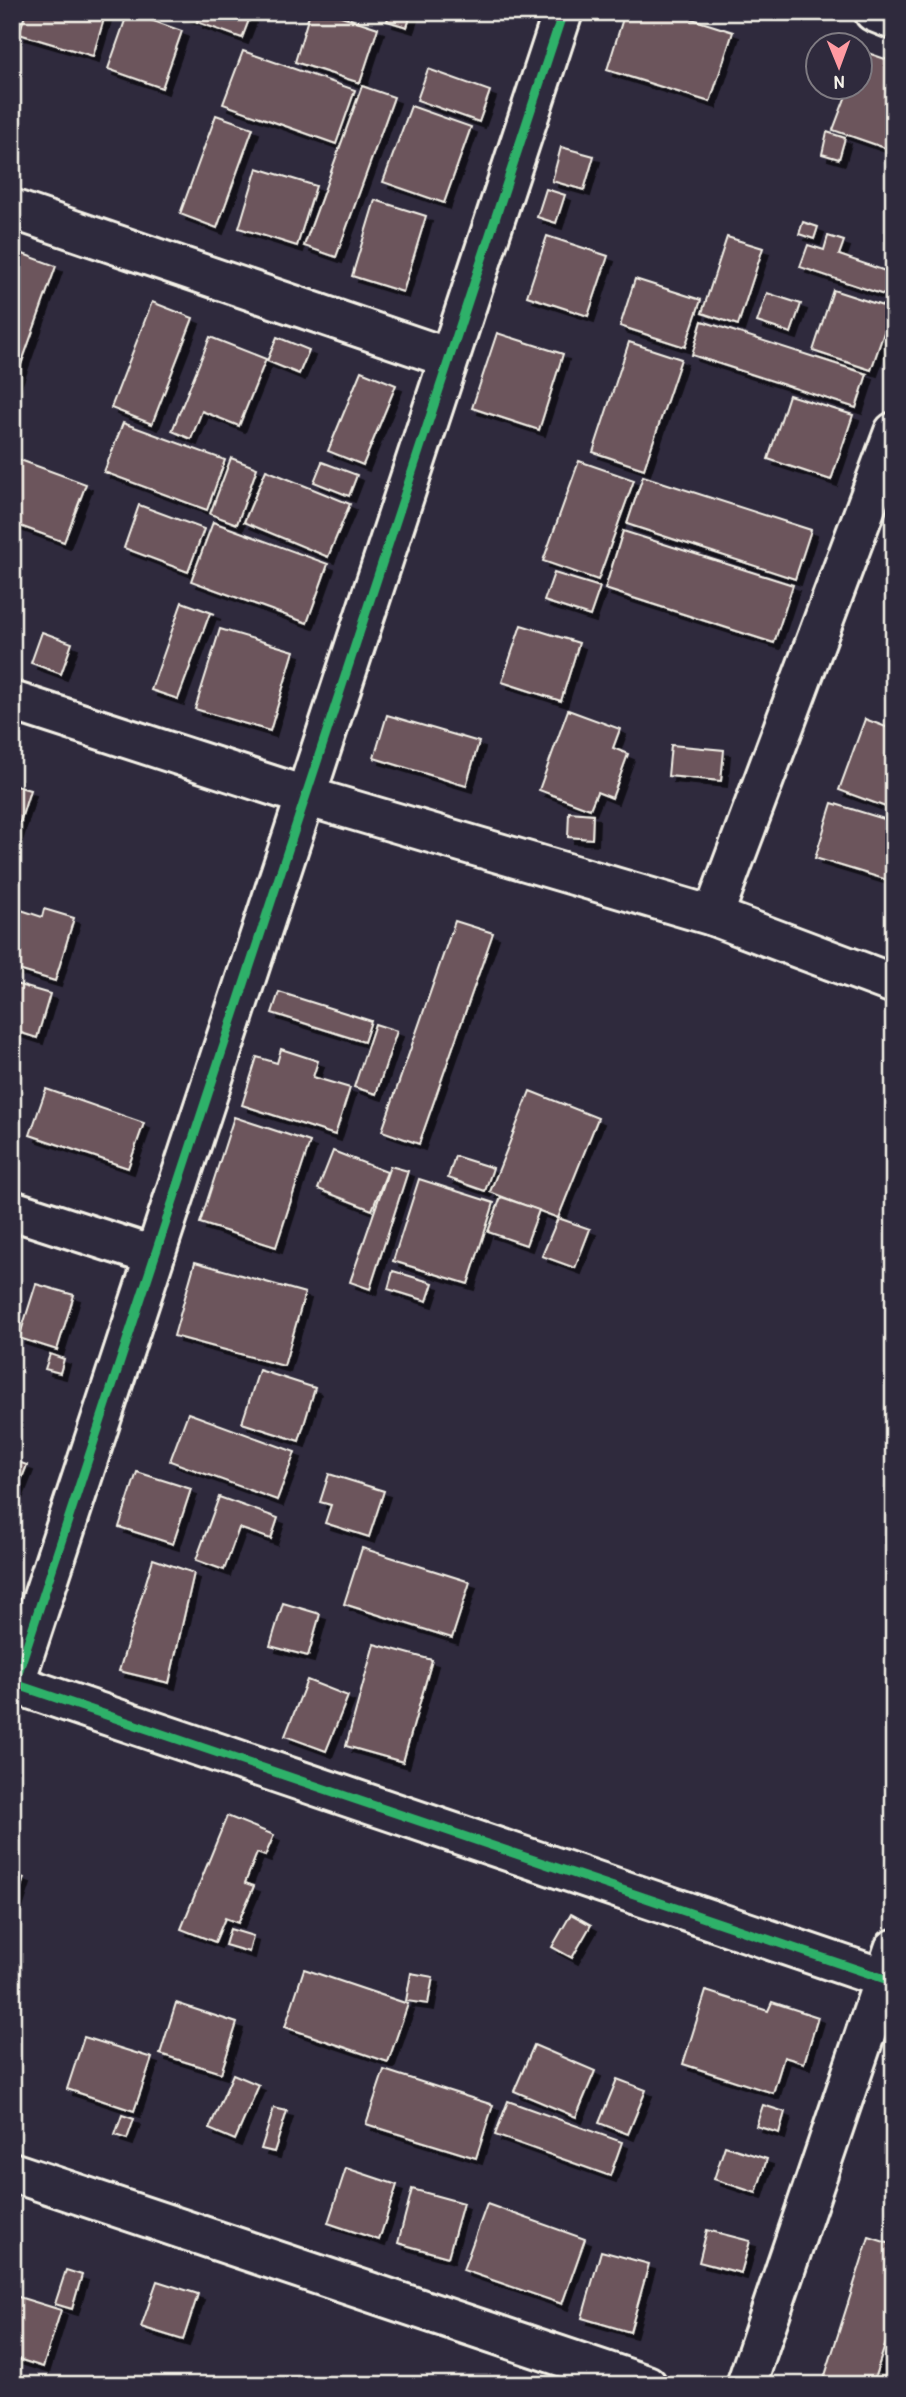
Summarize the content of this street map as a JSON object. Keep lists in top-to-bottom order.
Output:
{
  "north": "bottom"
}
